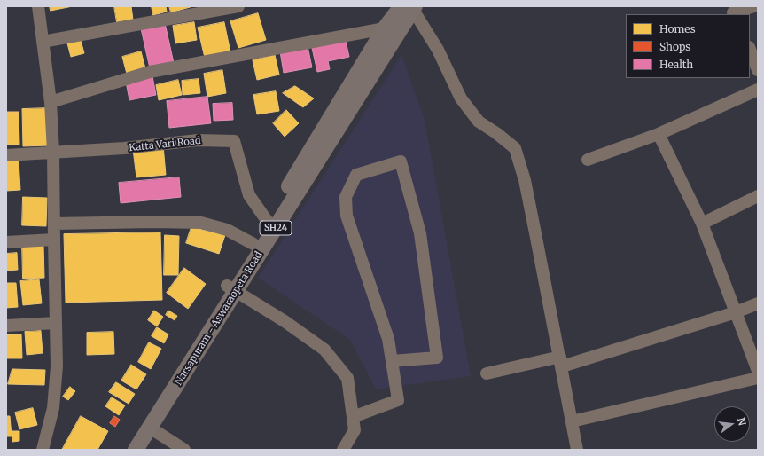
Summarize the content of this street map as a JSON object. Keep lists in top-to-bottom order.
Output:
{
  "streets": {
    "main road": ["SH24", "Narsapuram - Aswaraopeta Road"],
    "street": ["Katta Vari Road"]
  },
  "crossings": [
    ["Katta Vari Road", "Narsapuram - Aswaraopeta Road"]
  ],
  "legend": ["Homes", "Shops", "Health"],
  "north": "right"
}
